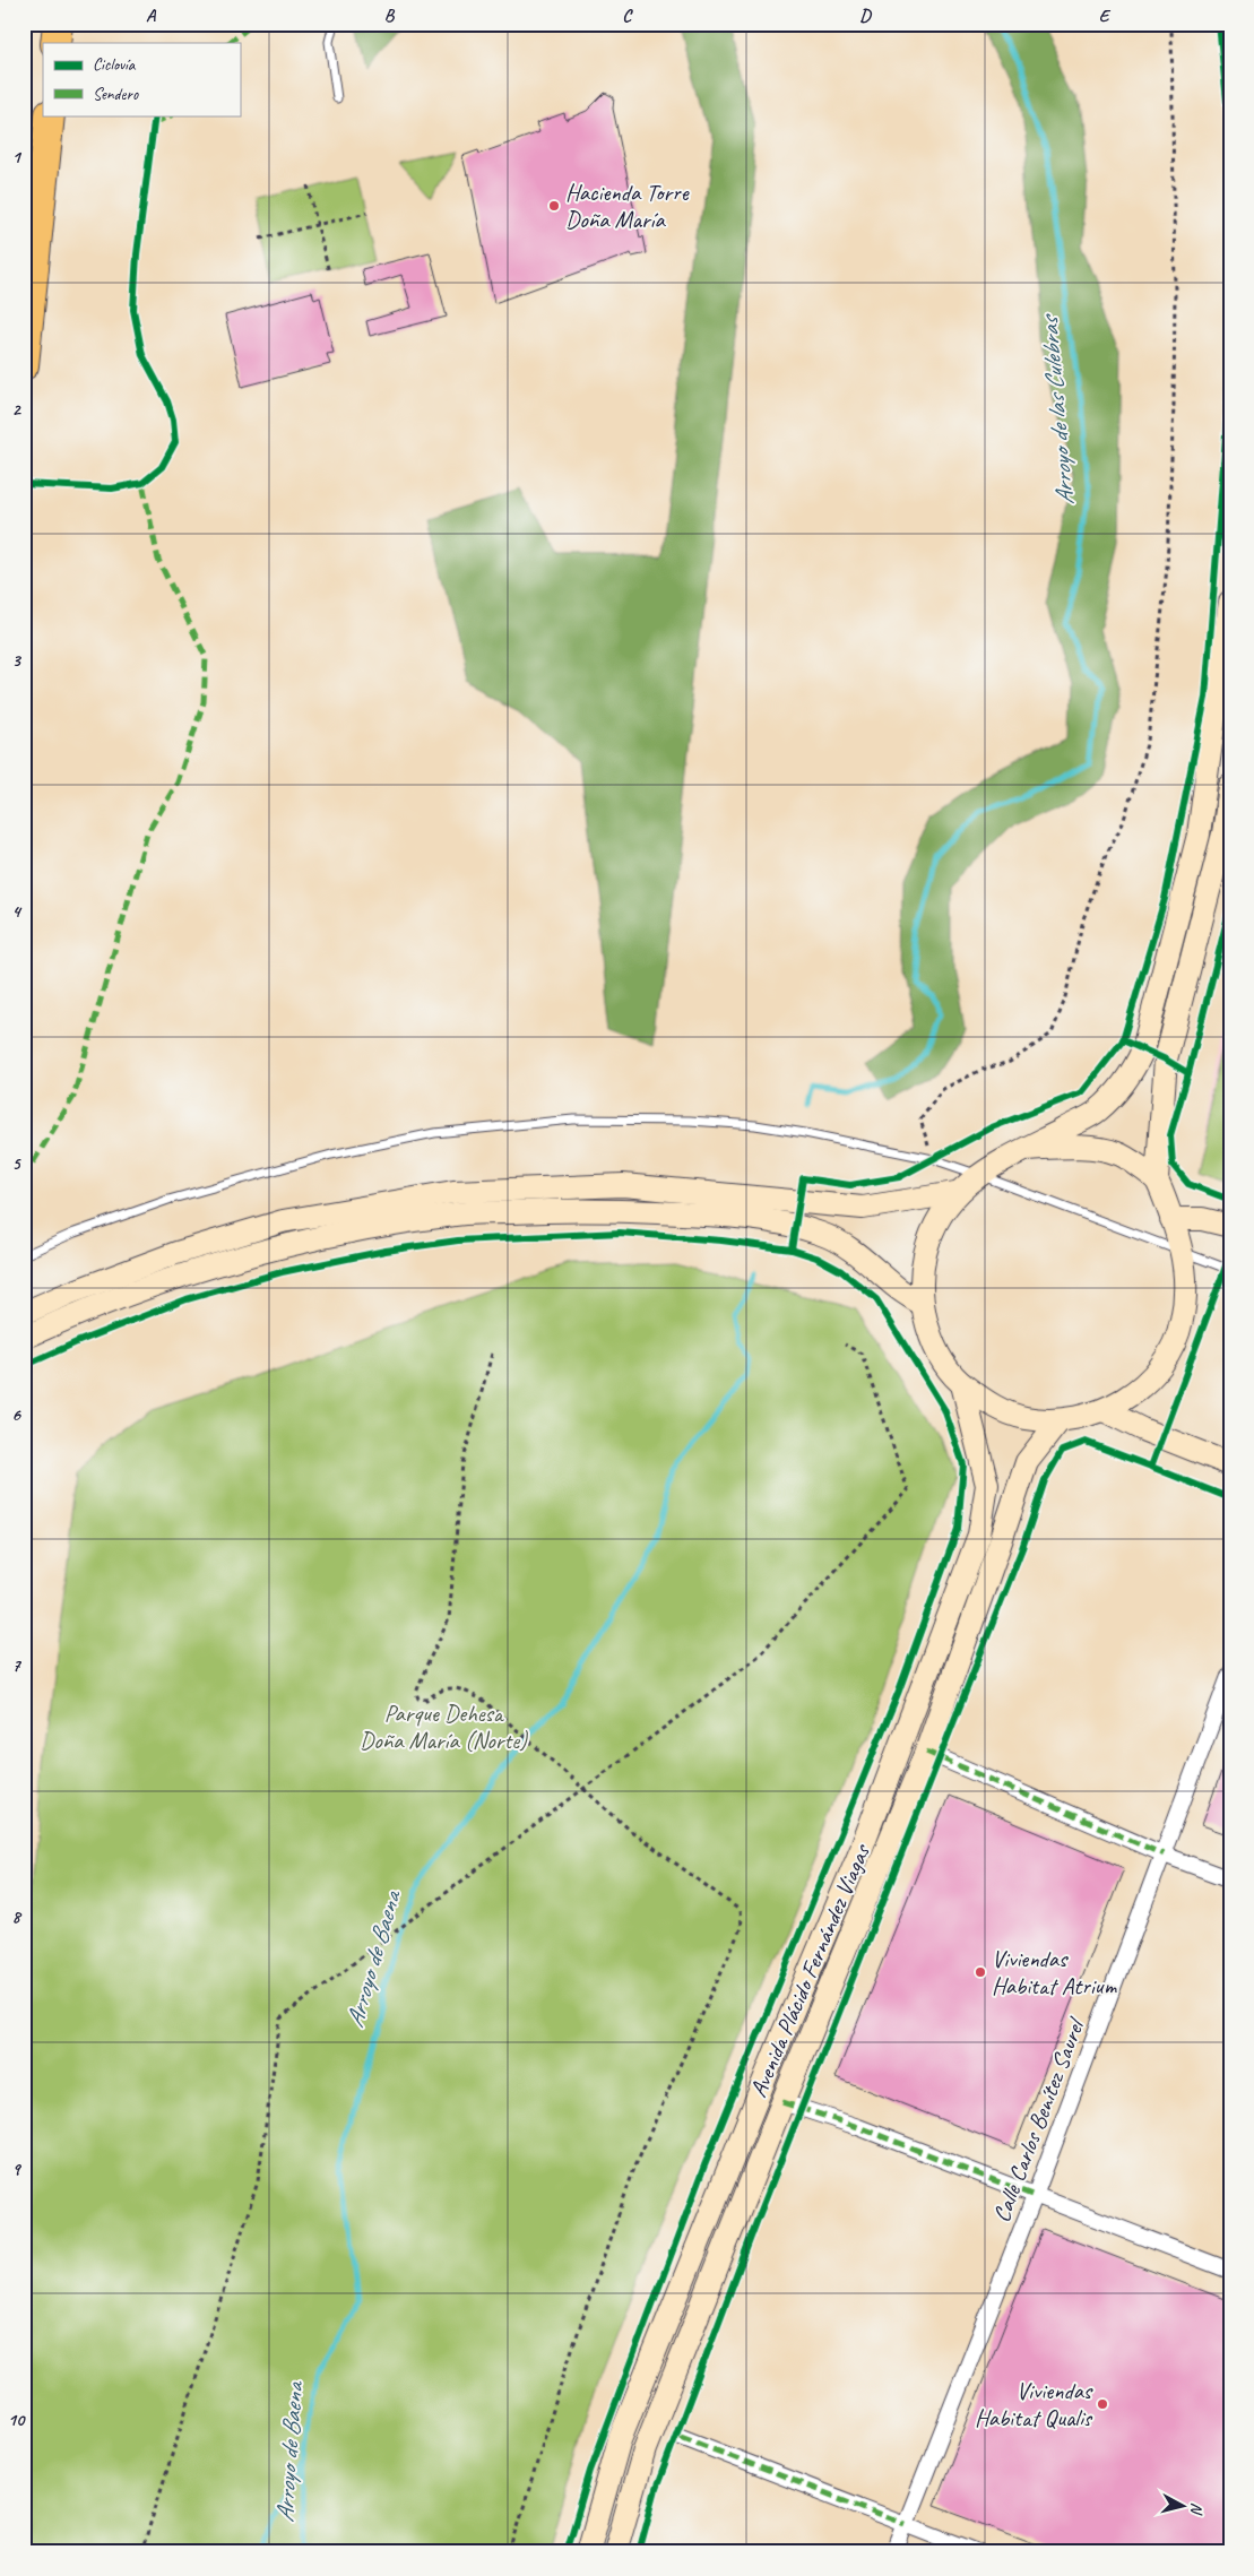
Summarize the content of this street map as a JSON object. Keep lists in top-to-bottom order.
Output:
{
  "streets": {
    "main road": ["Avenida Plácido Fernández Viagas"],
    "street": ["Calle Carlos Benítez Saurel"]
  },
  "water": ["Arroyo de las Culebras", "Arroyo de Baena"],
  "parks": ["Parque Dehesa Doña María (Norte)"],
  "places": ["Hacienda Torre Doña María", "Viviendas Habitat Atrium", "Viviendas Habitat Qualis"],
  "legend": ["Ciclovía", "Sendero"],
  "north": "right",
  "grid": {
    "columns": [
      "A",
      "B",
      "C",
      "D",
      "E"
    ],
    "rows": [
      "1",
      "2",
      "3",
      "4",
      "5",
      "6",
      "7",
      "8",
      "9",
      "10"
    ]
  }
}
